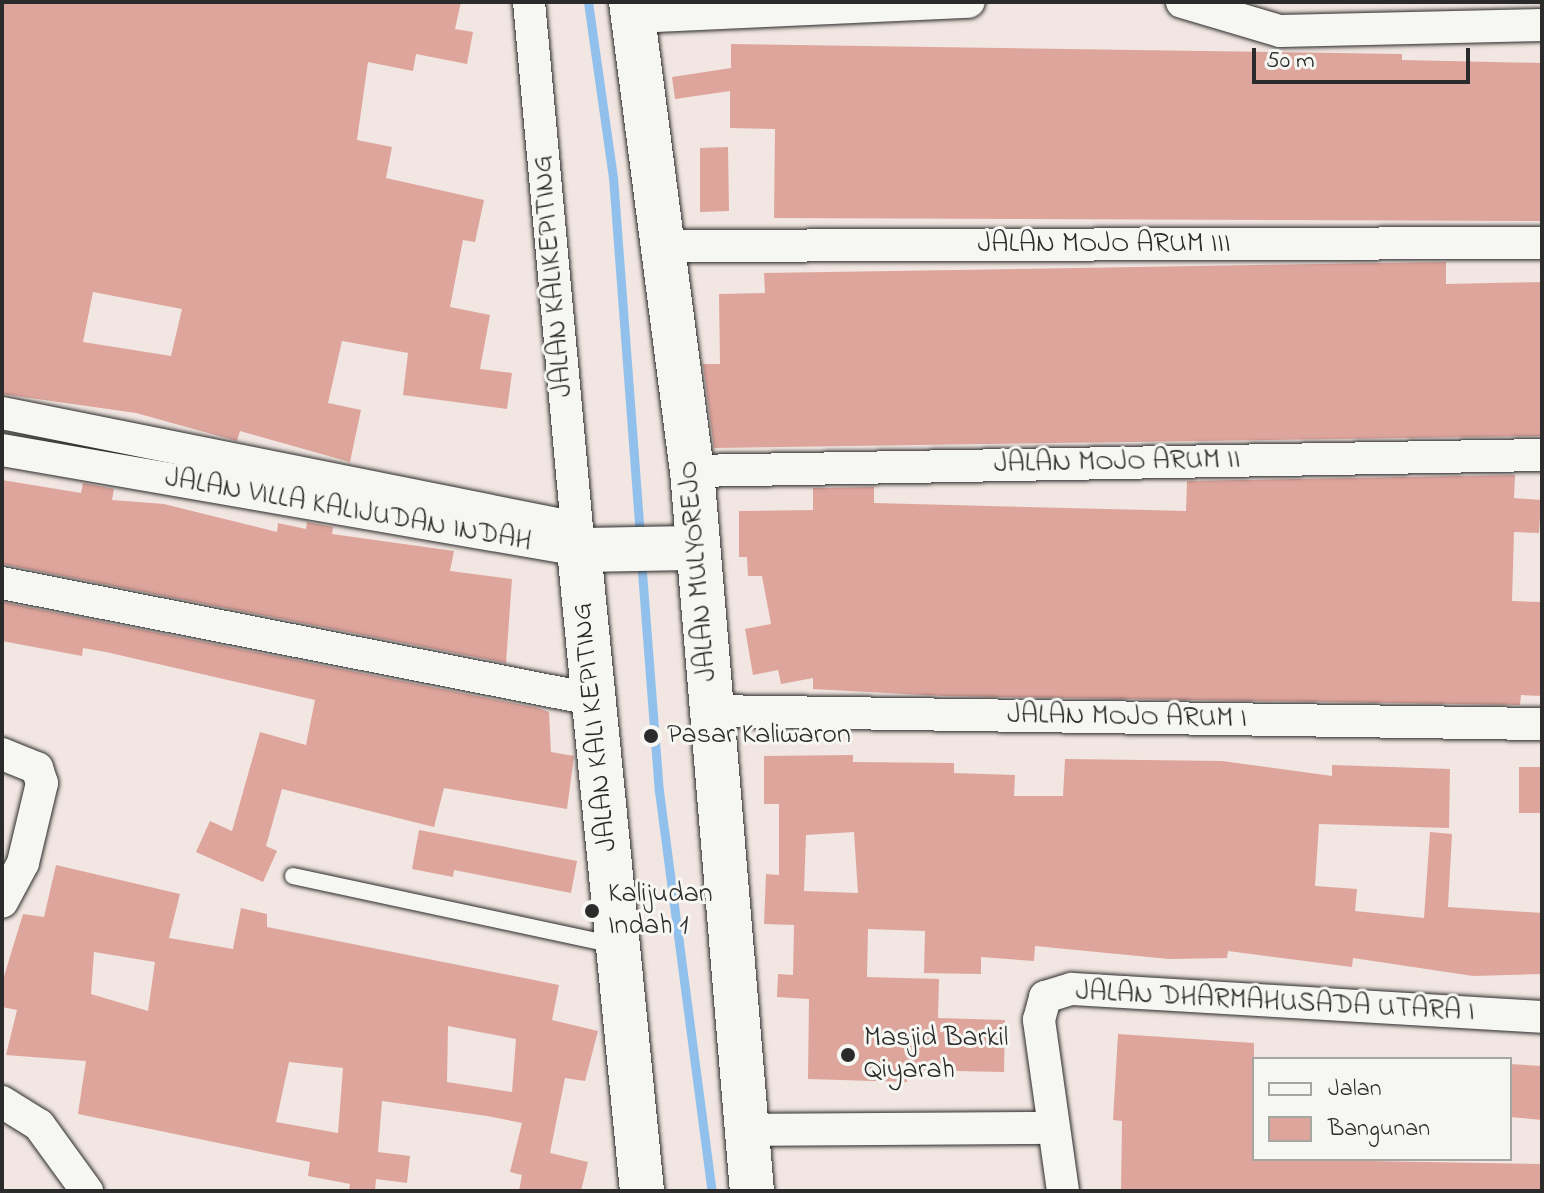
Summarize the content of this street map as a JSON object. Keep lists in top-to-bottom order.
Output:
{
  "streets": {
    "main road": ["JALAN VILLA KALIJUDAN INDAH", "JALAN MULYOREJO", "JALAN KALI KEPITING"],
    "street": [
      "JALAN MOJO ARUM III",
      "JALAN KALIKEPITING",
      "JALAN MOJO ARUM II",
      "JALAN MOJO ARUM I",
      "JALAN DHARMAHUSADA UTARA I"
    ]
  },
  "crossings": [
    ["JALAN MOJO ARUM III", "JALAN MULYOREJO"],
    ["JALAN KALIKEPITING", "JALAN VILLA KALIJUDAN INDAH"],
    ["JALAN KALIKEPITING", "JALAN KALI KEPITING"],
    ["JALAN MOJO ARUM II", "JALAN MULYOREJO"],
    ["JALAN VILLA KALIJUDAN INDAH", "JALAN MULYOREJO"],
    ["JALAN VILLA KALIJUDAN INDAH", "JALAN KALI KEPITING"],
    ["JALAN MULYOREJO", "JALAN MOJO ARUM I"]
  ],
  "places": ["Pasar Kaliwaron", "Kalijudan Indah 1", "Masjid Barkil Qiyarah"],
  "legend": ["Jalan", "Bangunan"],
  "scale_bar": "50 m"
}
